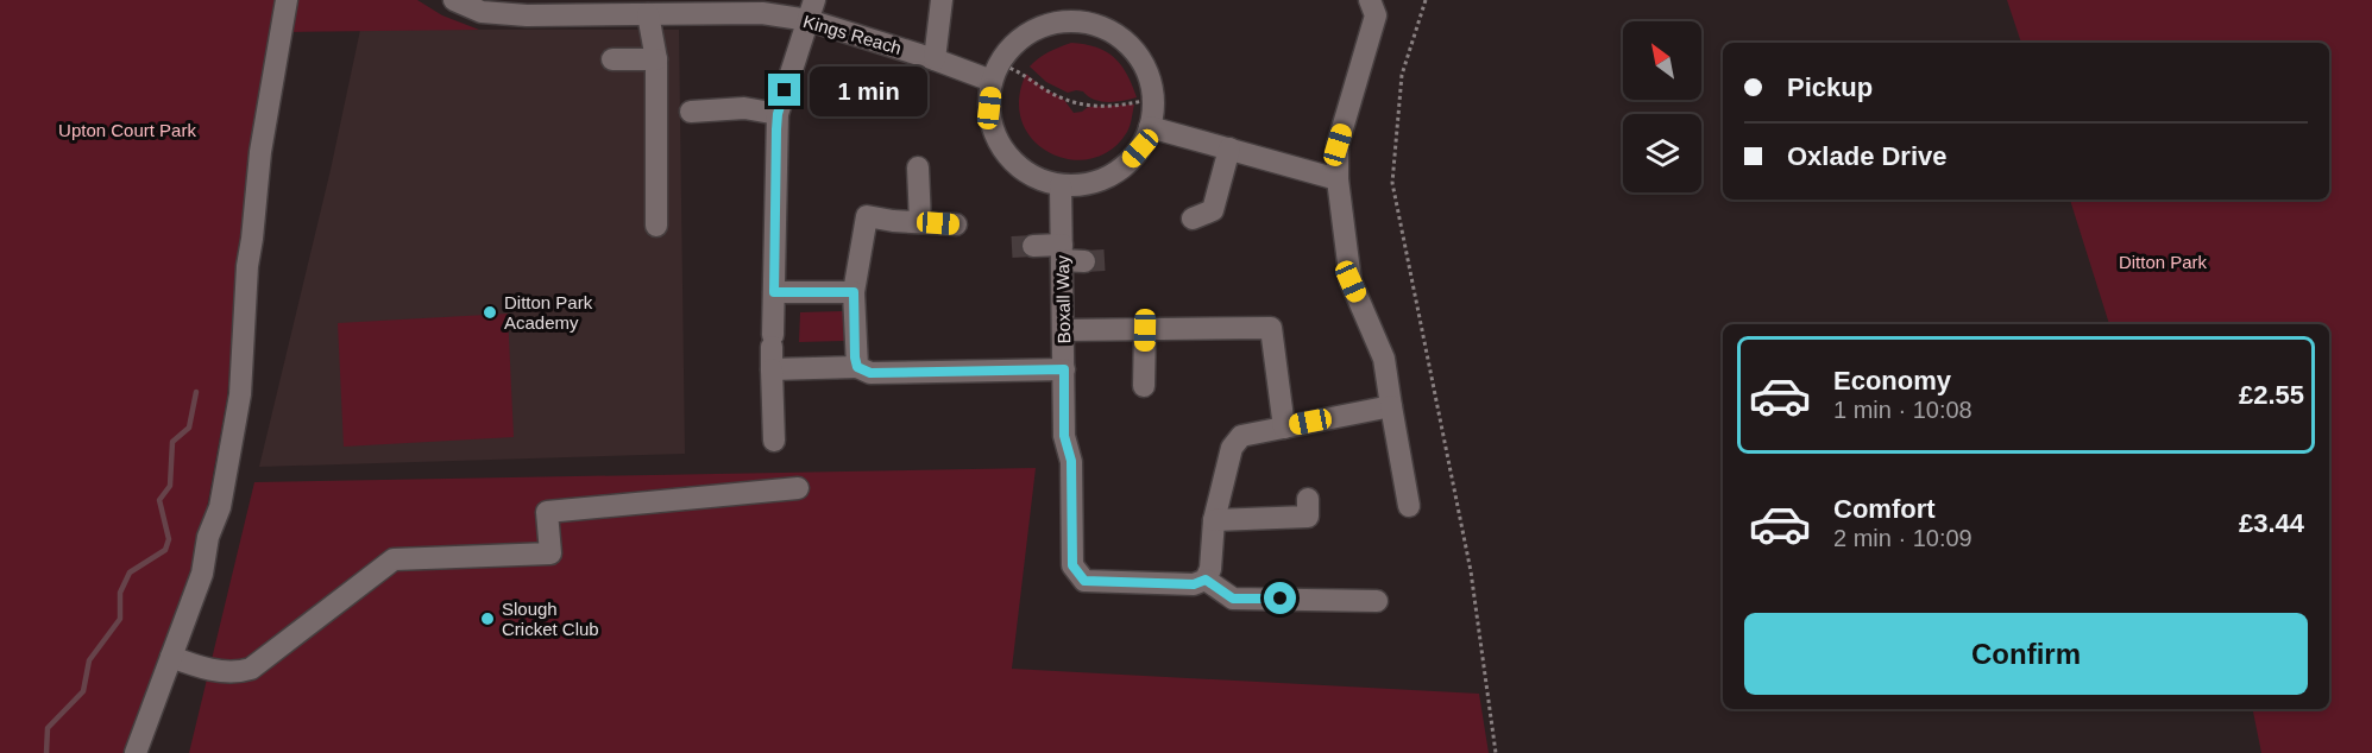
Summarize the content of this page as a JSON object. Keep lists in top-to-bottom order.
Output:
{
  "streets": {
    "street": ["Kings Reach", "Boxall Way"]
  },
  "parks": ["Upton Court Park", "Ditton Park"],
  "places": ["Ditton Park Academy", "Slough Cricket Club"],
  "north": "top left",
  "page": {
    "banner": ["Pickup", "Oxlade Drive"],
    "bubble": "1 min",
    "list": [
      {
        "name": "Economy",
        "note": "1 min · 10:08",
        "value": "£2.55"
      },
      {
        "name": "Comfort",
        "note": "2 min · 10:09",
        "value": "£3.44"
      }
    ],
    "buttons": "Confirm"
  }
}
